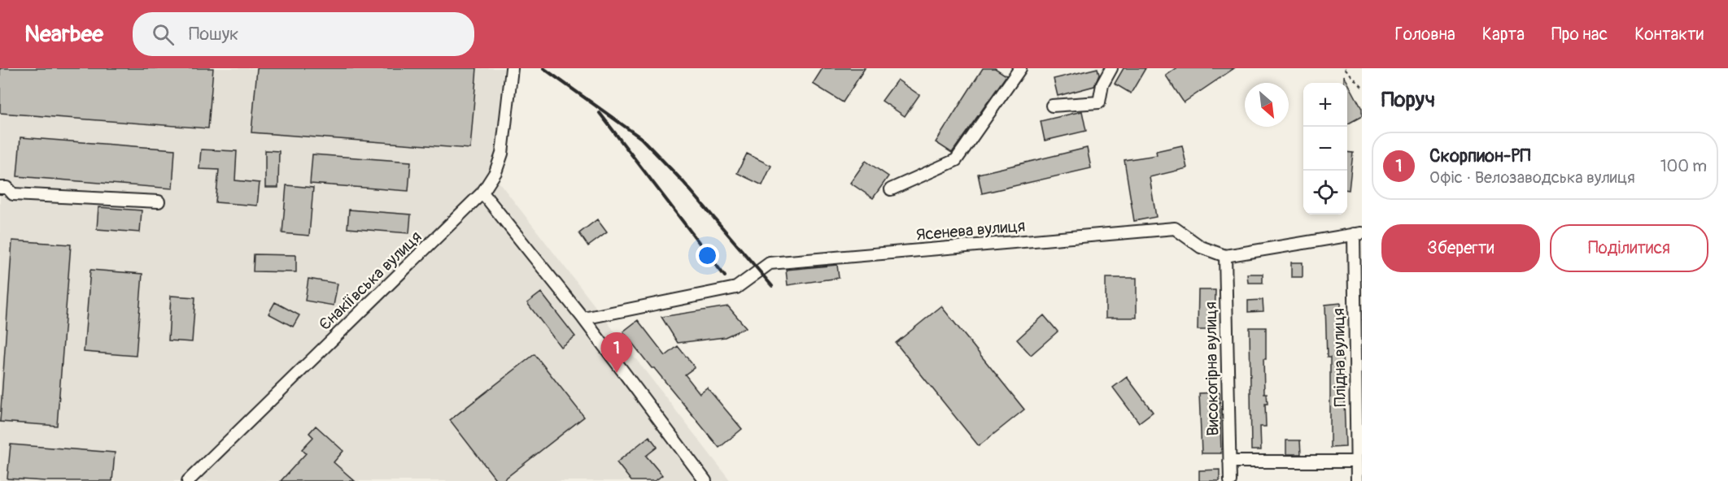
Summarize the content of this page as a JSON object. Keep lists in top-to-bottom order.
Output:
{
  "streets": {
    "street": [
      "Ясенева вулиця",
      "Єнакіївська вулиця",
      "Плідна вулиця",
      "Високогірна вулиця"
    ]
  },
  "crossings": [
    ["Ясенева вулиця", "Плідна вулиця"],
    ["Ясенева вулиця", "Високогірна вулиця"]
  ],
  "north": "bottom right",
  "page": {
    "header": "Nearbee",
    "search": "Пошук",
    "nav": [
      "Головна",
      "Карта",
      "Про нас",
      "Контакти"
    ],
    "heading": "Поруч",
    "map_buttons": ["+", "−"],
    "list": [
      {
        "mark": "1",
        "name": "Скорпион-РП",
        "note": "Офіс · Велозаводська вулиця",
        "value": "100 m"
      }
    ],
    "buttons": ["Зберегти", "Поділитися"],
    "pins": "1"
  }
}
